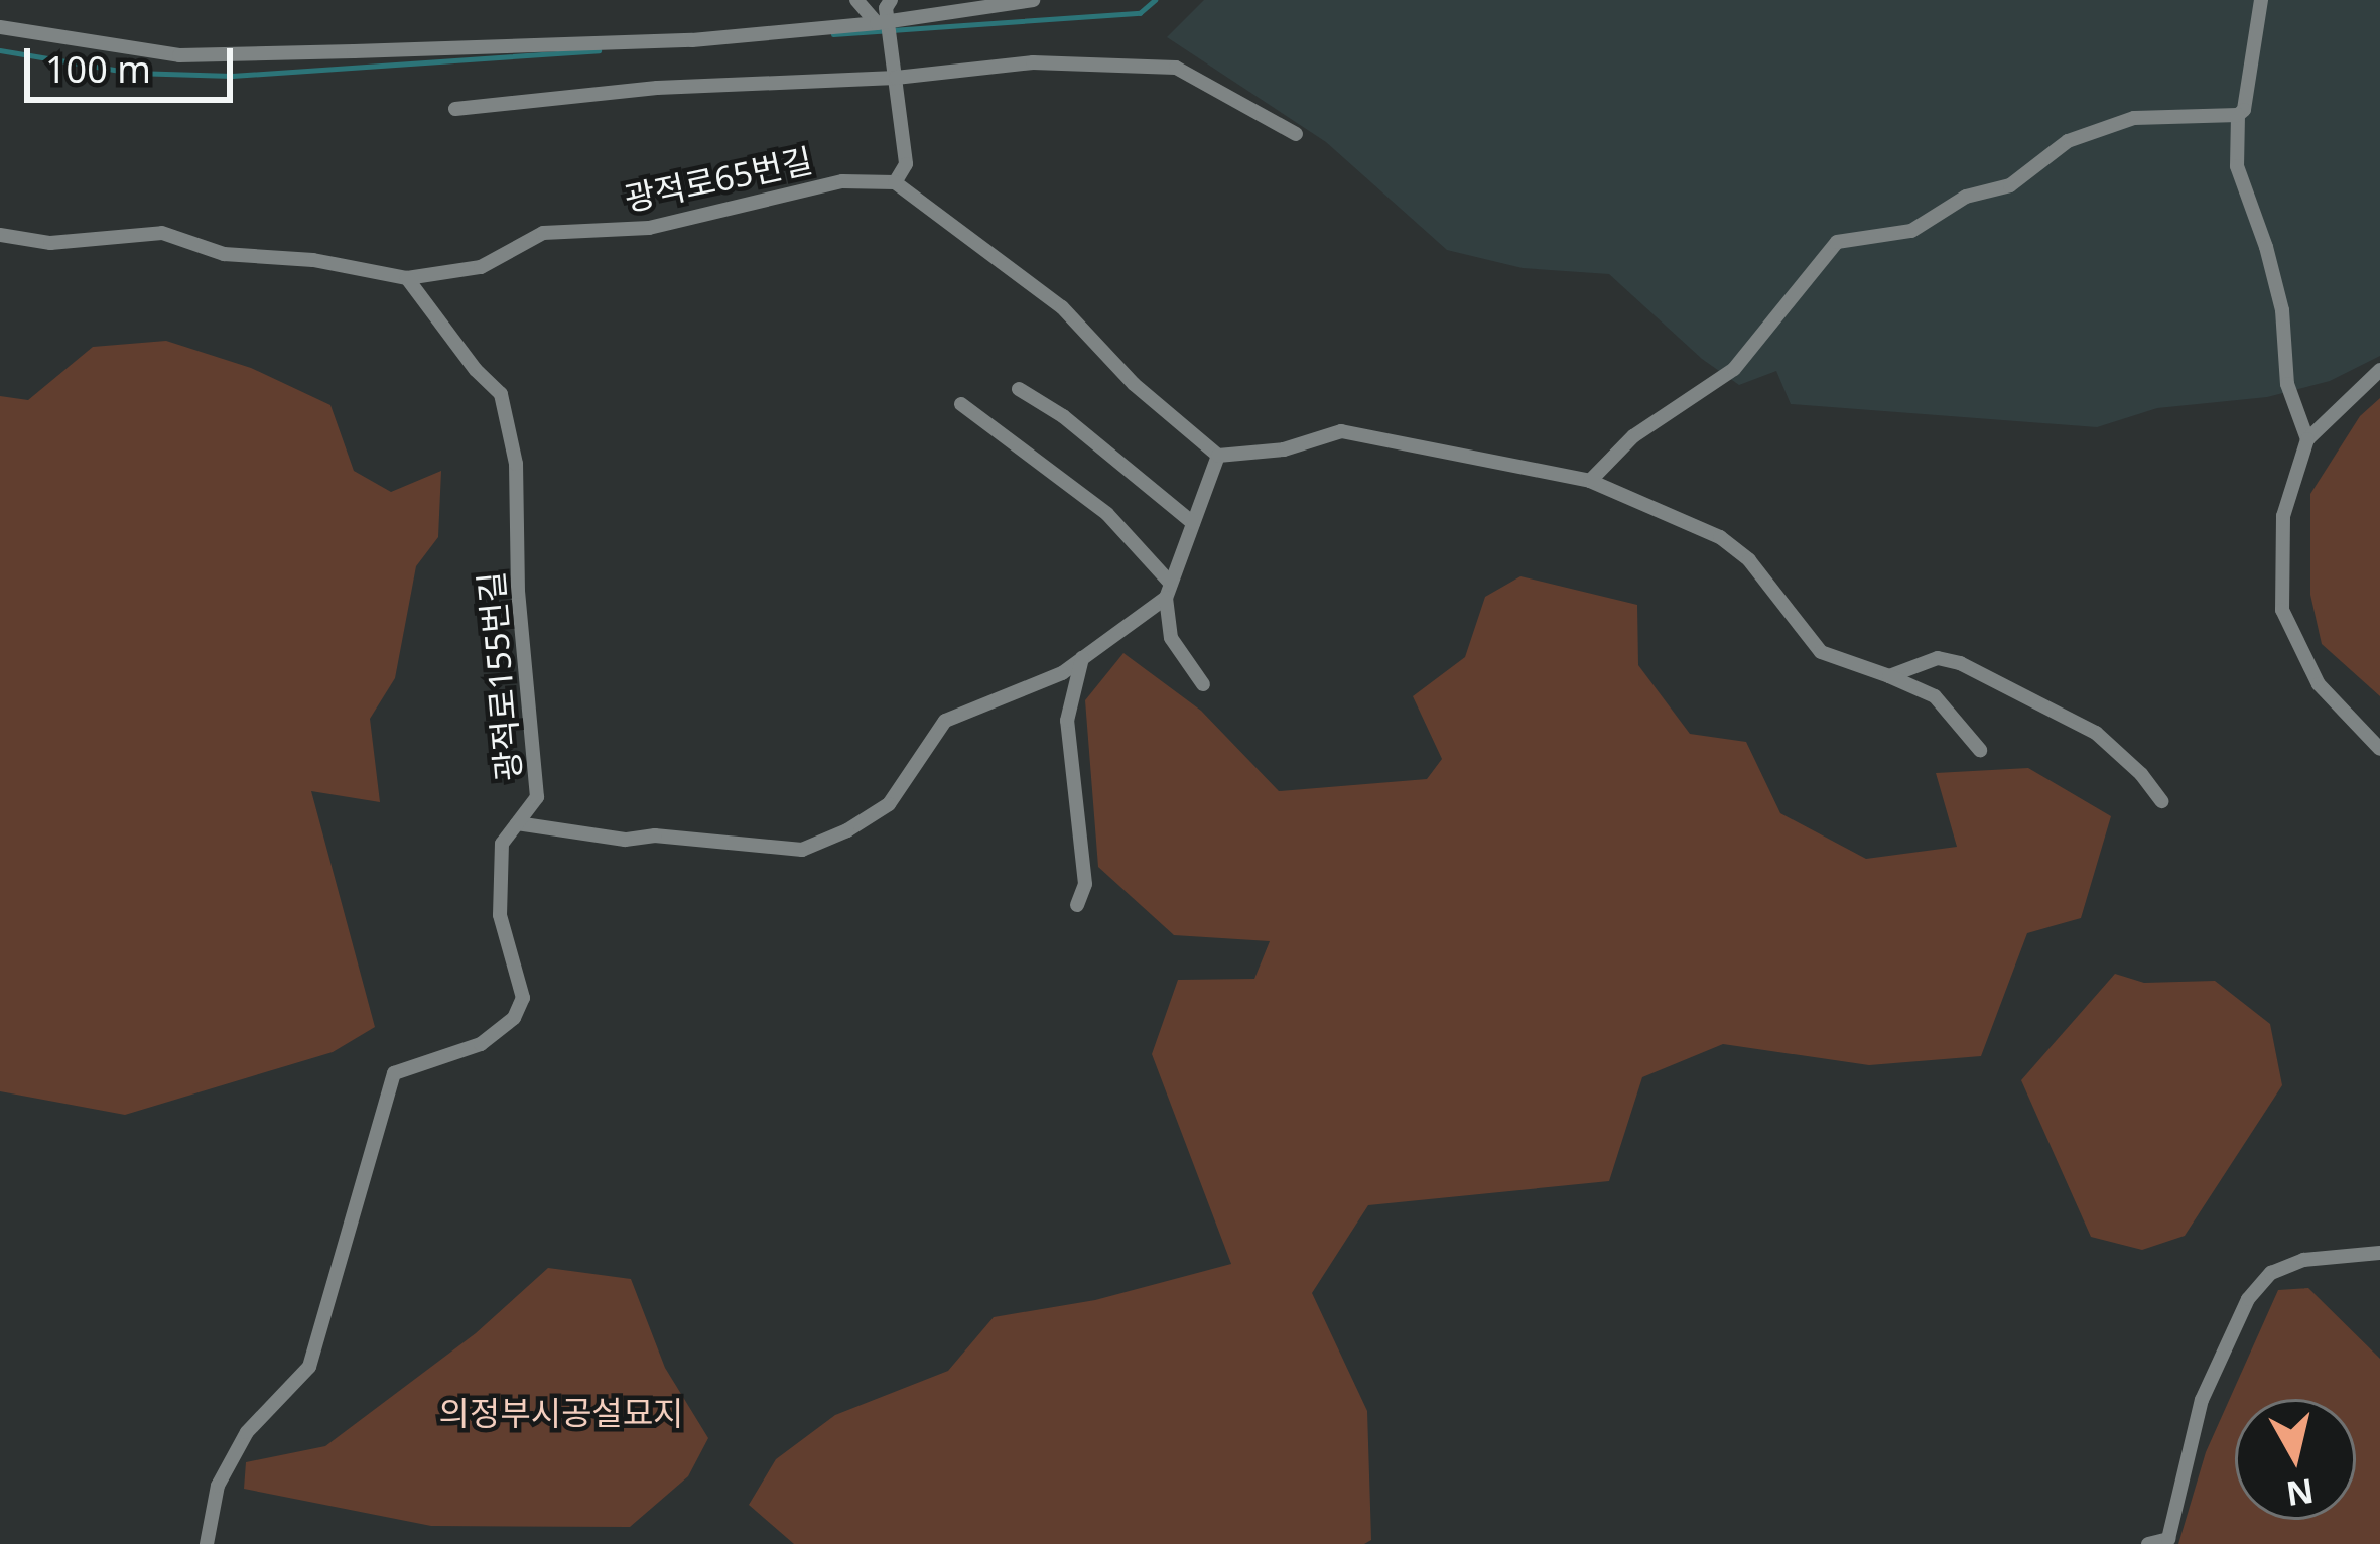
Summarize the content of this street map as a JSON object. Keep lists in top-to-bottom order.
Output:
{
  "streets": {
    "street": ["광적로65번길", "광적로155번길"]
  },
  "crossings": [
    ["광적로65번길", "광적로155번길"]
  ],
  "parks": ["의정부시공설묘지"],
  "scale_bar": "100 m",
  "north": "bottom"
}
